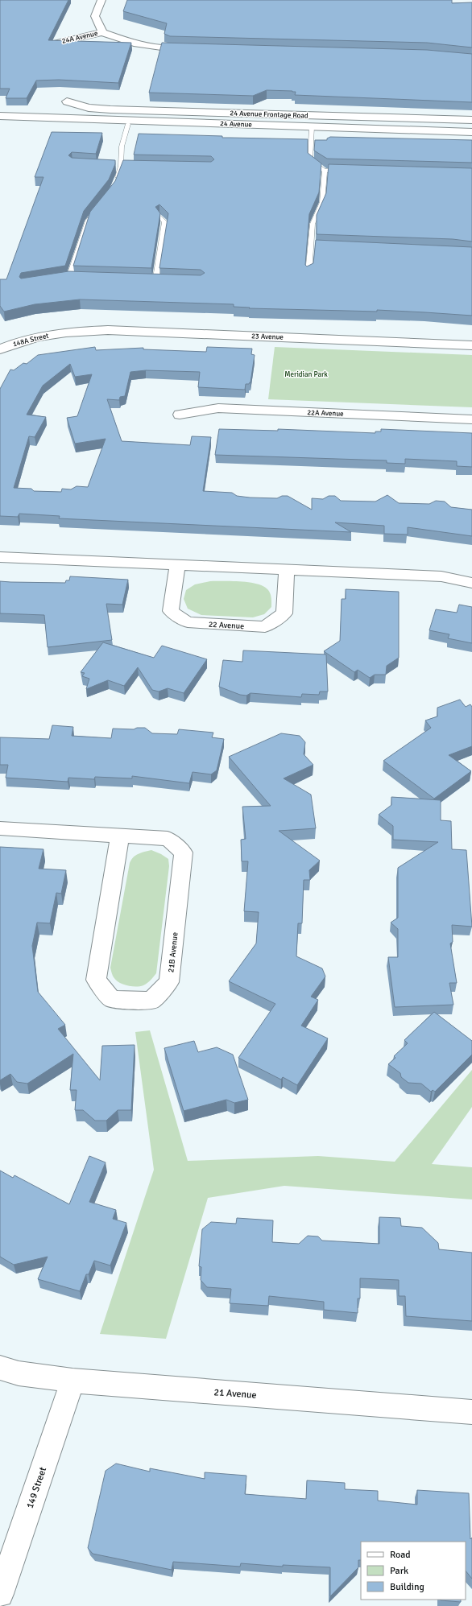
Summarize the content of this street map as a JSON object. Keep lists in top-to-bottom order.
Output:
{
  "streets": {
    "street": [
      "24A Avenue",
      "24 Avenue Frontage Road",
      "24 Avenue",
      "23 Avenue",
      "148A Street",
      "22A Avenue",
      "22 Avenue",
      "21B Avenue",
      "21 Avenue",
      "149 Street"
    ]
  },
  "crossings": [
    ["23 Avenue", "148A Street"],
    ["21 Avenue", "149 Street"]
  ],
  "parks": ["Meridian Park"],
  "legend": ["Road", "Park", "Building"]
}
